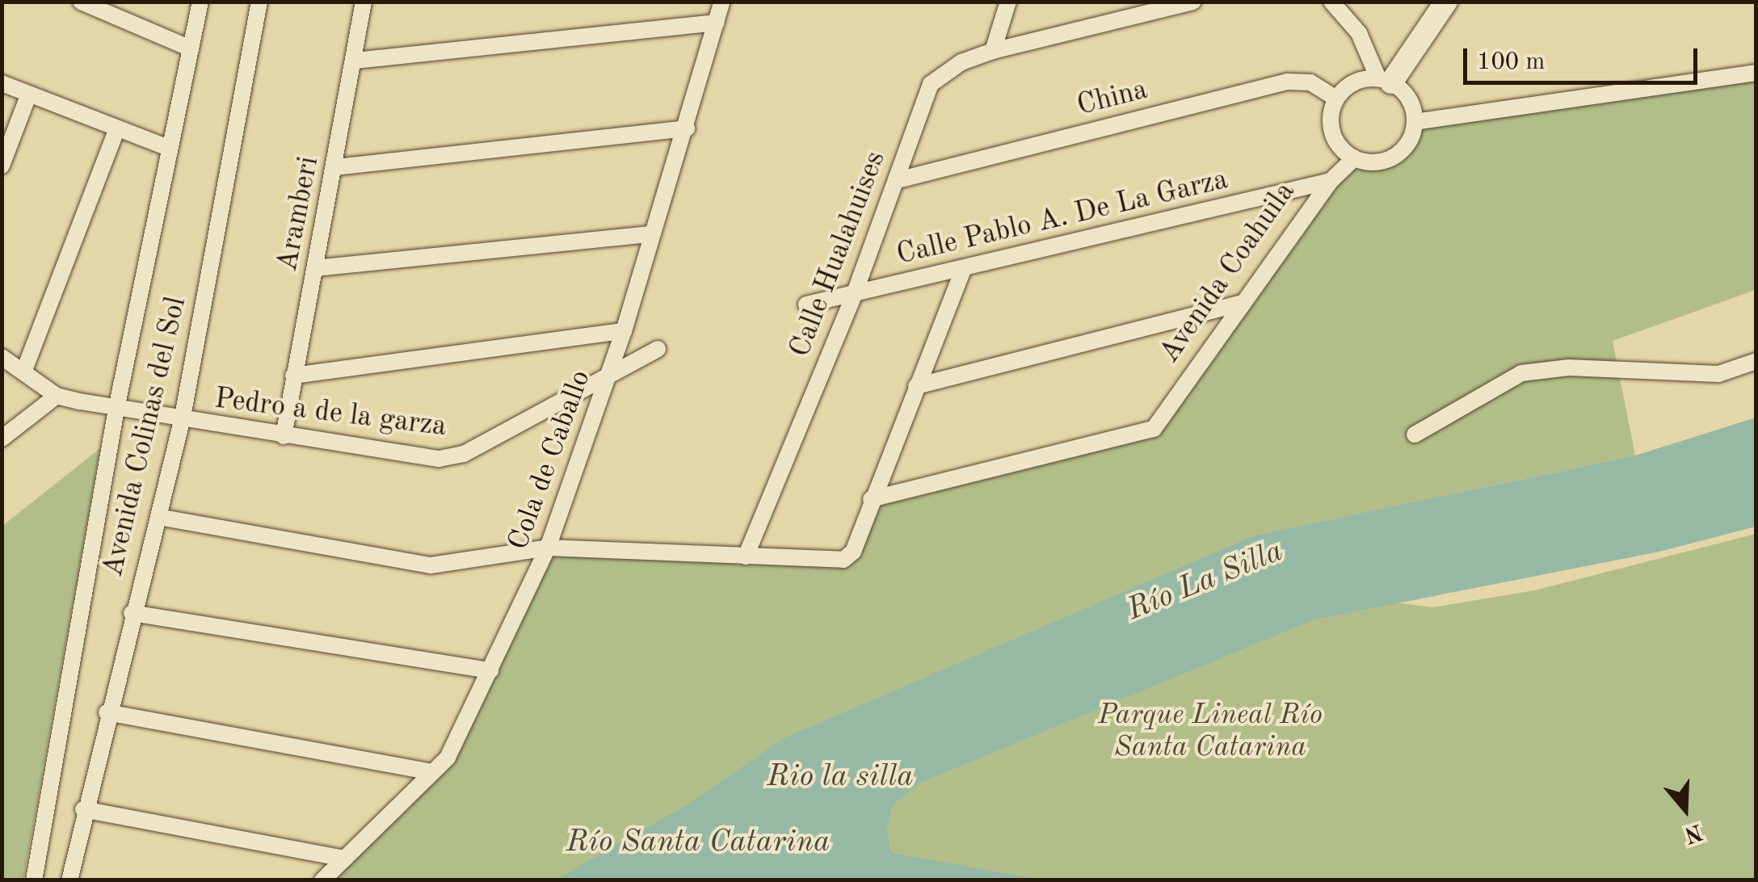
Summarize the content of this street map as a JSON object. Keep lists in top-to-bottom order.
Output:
{
  "streets": {
    "street": [
      "China",
      "Aramberi",
      "Calle Pablo A. De La Garza",
      "Calle Hualahuises",
      "Avenida Coahuila",
      "Pedro a de la garza",
      "Avenida Colinas del Sol",
      "Cola de Caballo"
    ]
  },
  "crossings": [
    ["China", "Calle Hualahuises"],
    ["China", "Avenida Coahuila"],
    ["Aramberi", "Pedro a de la garza"],
    ["Calle Pablo A. De La Garza", "Calle Hualahuises"],
    ["Calle Pablo A. De La Garza", "Avenida Coahuila"],
    ["Pedro a de la garza", "Avenida Colinas del Sol"],
    ["Pedro a de la garza", "Cola de Caballo"]
  ],
  "water": ["Río La Silla", "Rio la silla", "Río Santa Catarina"],
  "parks": ["Parque Lineal Río Santa Catarina"],
  "scale_bar": "100 m",
  "north": "bottom"
}
